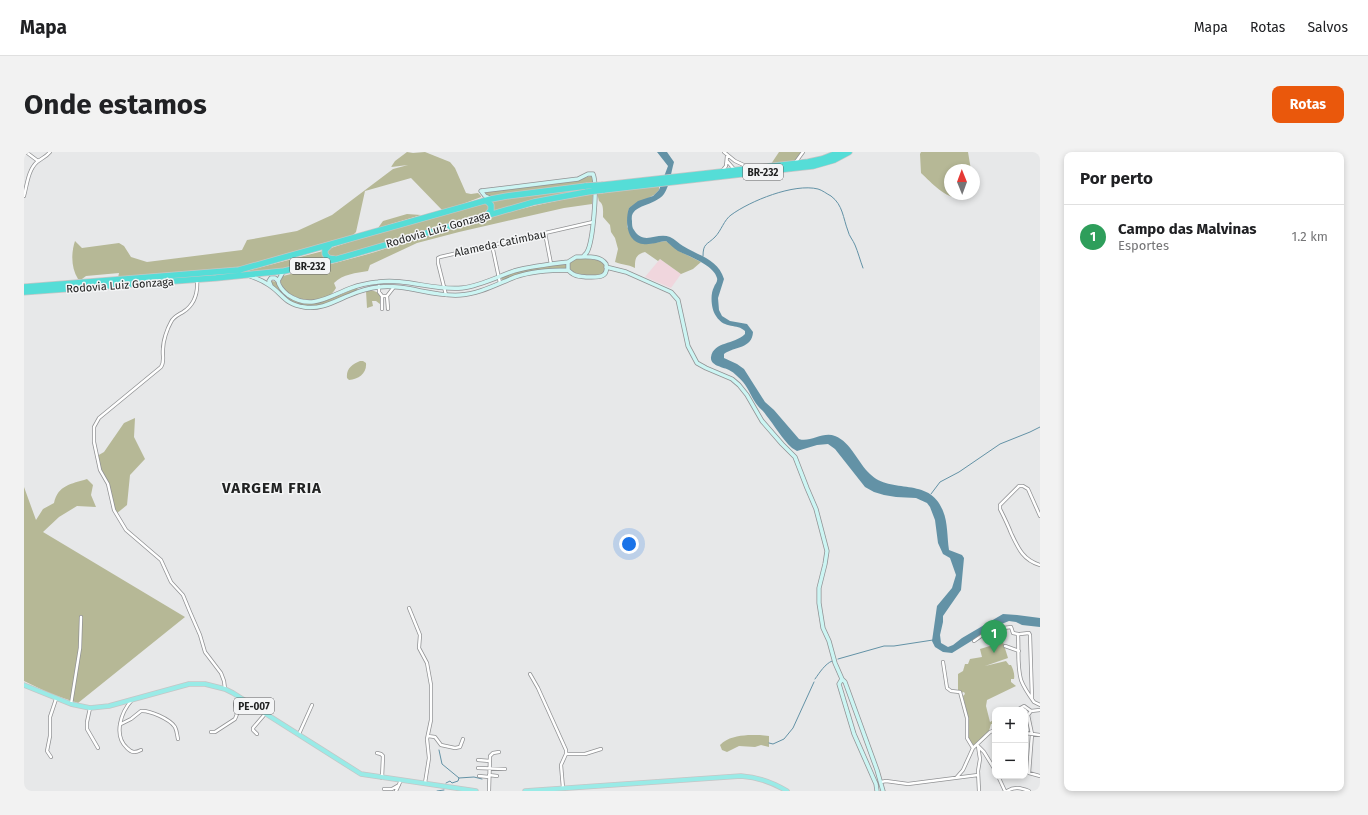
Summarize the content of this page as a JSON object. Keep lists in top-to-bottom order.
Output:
{
  "streets": {
    "highway": ["BR-232", "Rodovia Luiz Gonzaga"],
    "main road": ["PE-007"],
    "street": ["Alameda Catimbau"]
  },
  "districts": ["VARGEM FRIA"],
  "north": "top",
  "page": {
    "header": "Mapa",
    "nav": ["Mapa", "Rotas", "Salvos"],
    "buttons": "Rotas",
    "title": "Onde estamos",
    "heading": "Por perto",
    "list": [
      {
        "mark": "1",
        "name": "Campo das Malvinas",
        "note": "Esportes",
        "value": "1.2 km"
      }
    ],
    "pins": "1",
    "map_buttons": ["+", "−"]
  }
}
